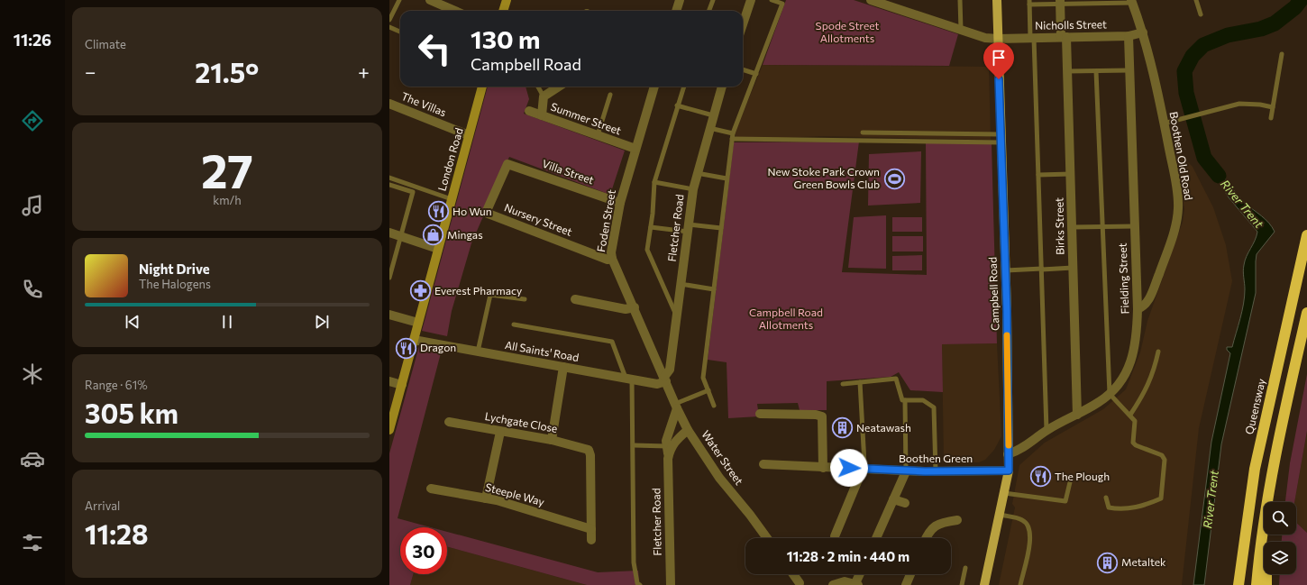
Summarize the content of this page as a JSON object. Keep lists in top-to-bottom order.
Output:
{
  "streets": {
    "highway": ["Queensway"],
    "main road": ["London Road", "Campbell Road"],
    "street": [
      "Nicholls Street",
      "The Villas",
      "Summer Street",
      "Boothen Old Road",
      "Villa Street",
      "Nursery Street",
      "Foden Street",
      "Birks Street",
      "Fletcher Road",
      "Fielding Street",
      "All Saints' Road",
      "Lychgate Close",
      "Water Street",
      "Boothen Green",
      "Steeple Way"
    ]
  },
  "crossings": [
    ["Nicholls Street", "Boothen Old Road"],
    ["Nicholls Street", "Birks Street"],
    ["Nicholls Street", "Fielding Street"],
    ["Nicholls Street", "Campbell Road"],
    ["The Villas", "London Road"],
    ["Summer Street", "Foden Street"],
    ["Boothen Old Road", "Fielding Street"],
    ["London Road", "All Saints' Road"],
    ["Villa Street", "Nursery Street"],
    ["Villa Street", "Foden Street"],
    ["Nursery Street", "Foden Street"],
    ["Foden Street", "Fletcher Road"],
    ["Foden Street", "All Saints' Road"],
    ["Foden Street", "Water Street"],
    ["Birks Street", "Fielding Street"],
    ["Fletcher Road", "All Saints' Road"],
    ["Fletcher Road", "Water Street"],
    ["Fielding Street", "Campbell Road"],
    ["Campbell Road", "Boothen Green"],
    ["All Saints' Road", "Water Street"],
    ["Lychgate Close", "Steeple Way"]
  ],
  "water": ["River Trent"],
  "parks": ["Spode Street Allotments", "Campbell Road Allotments"],
  "places": {
    "sports": ["New Stoke Park Crown Green Bowls Club"],
    "restaurant": ["Ho Wun", "Dragon", "The Plough"],
    "shop": ["Mingas"],
    "pharmacy": ["Everest Pharmacy"],
    "building": ["Neatawash", "Metaltek"]
  },
  "page": {
    "tabs": "11:26",
    "tile": [
      "Climate",
      ["27", "km/h"],
      ["Range · 61%", "305 km"],
      ["Arrival", "11:28"]
    ],
    "turn": ["130 m", "Campbell Road"],
    "heat": ["−", "21.5°", "+"],
    "song": ["Night Drive", "The Halogens"],
    "limit": "30",
    "trip": "11:28 · 2 min · 440 m"
  }
}
